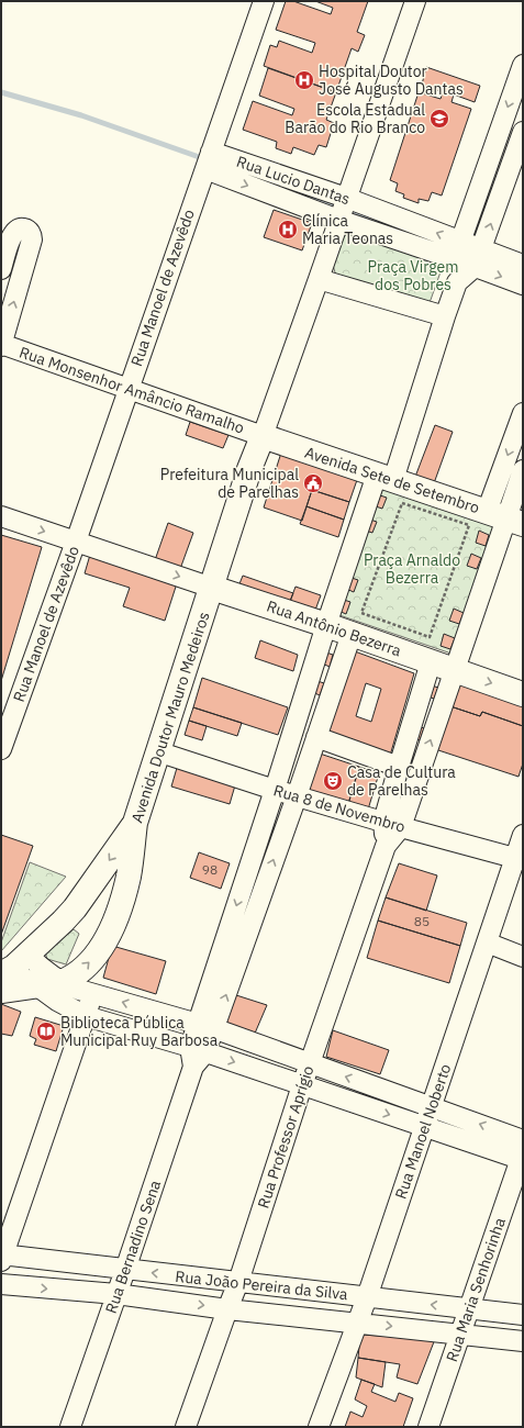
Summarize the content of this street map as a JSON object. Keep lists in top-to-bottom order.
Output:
{
  "streets": {
    "main road": ["Avenida Sete de Setembro", "Rua Antônio Bezerra", "Avenida Doutor Mauro Medeiros"],
    "street": [
      "Rua Lucio Dantas",
      "Rua Manoel de Azevêdo",
      "Rua Monsenhor Amâncio Ramalho",
      "Rua 8 de Novembro",
      "Rua Manoel Noberto",
      "Rua Professor Aprígio",
      "Rua Bernadino Sena",
      "Rua João Pereira da Silva",
      "Rua Maria Senhorinha"
    ]
  },
  "crossings": [
    ["Rua Lucio Dantas", "Rua Manoel de Azevêdo"],
    ["Rua Manoel de Azevêdo", "Rua Monsenhor Amâncio Ramalho"],
    ["Rua Monsenhor Amâncio Ramalho", "Avenida Sete de Setembro"],
    ["Rua Monsenhor Amâncio Ramalho", "Avenida Doutor Mauro Medeiros"],
    ["Avenida Sete de Setembro", "Avenida Doutor Mauro Medeiros"],
    ["Avenida Sete de Setembro", "Rua Professor Aprígio"],
    ["Rua Antônio Bezerra", "Avenida Doutor Mauro Medeiros"],
    ["Rua Antônio Bezerra", "Rua Professor Aprígio"],
    ["Rua Antônio Bezerra", "Rua Bernadino Sena"],
    ["Avenida Doutor Mauro Medeiros", "Rua 8 de Novembro"],
    ["Rua 8 de Novembro", "Rua Manoel Noberto"],
    ["Rua 8 de Novembro", "Rua Professor Aprígio"],
    ["Rua 8 de Novembro", "Rua Bernadino Sena"],
    ["Rua Manoel Noberto", "Rua João Pereira da Silva"],
    ["Rua Professor Aprígio", "Rua João Pereira da Silva"],
    ["Rua Bernadino Sena", "Rua João Pereira da Silva"],
    ["Rua João Pereira da Silva", "Rua Maria Senhorinha"]
  ],
  "parks": ["Praça Virgem dos Pobres", "Praça Arnaldo Bezerra"],
  "places": {
    "hospital": ["Hospital Doutor José Augusto Dantas", "Clínica Maria Teonas"],
    "school or university": ["Escola Estadual Barão do Rio Branco"],
    "public building": ["Prefeitura Municipal de Parelhas"],
    "theatre": ["Casa de Cultura de Parelhas"],
    "library": ["Biblioteca Pública Municipal Ruy Barbosa"]
  },
  "house_numbers": ["98", "85"]
}
